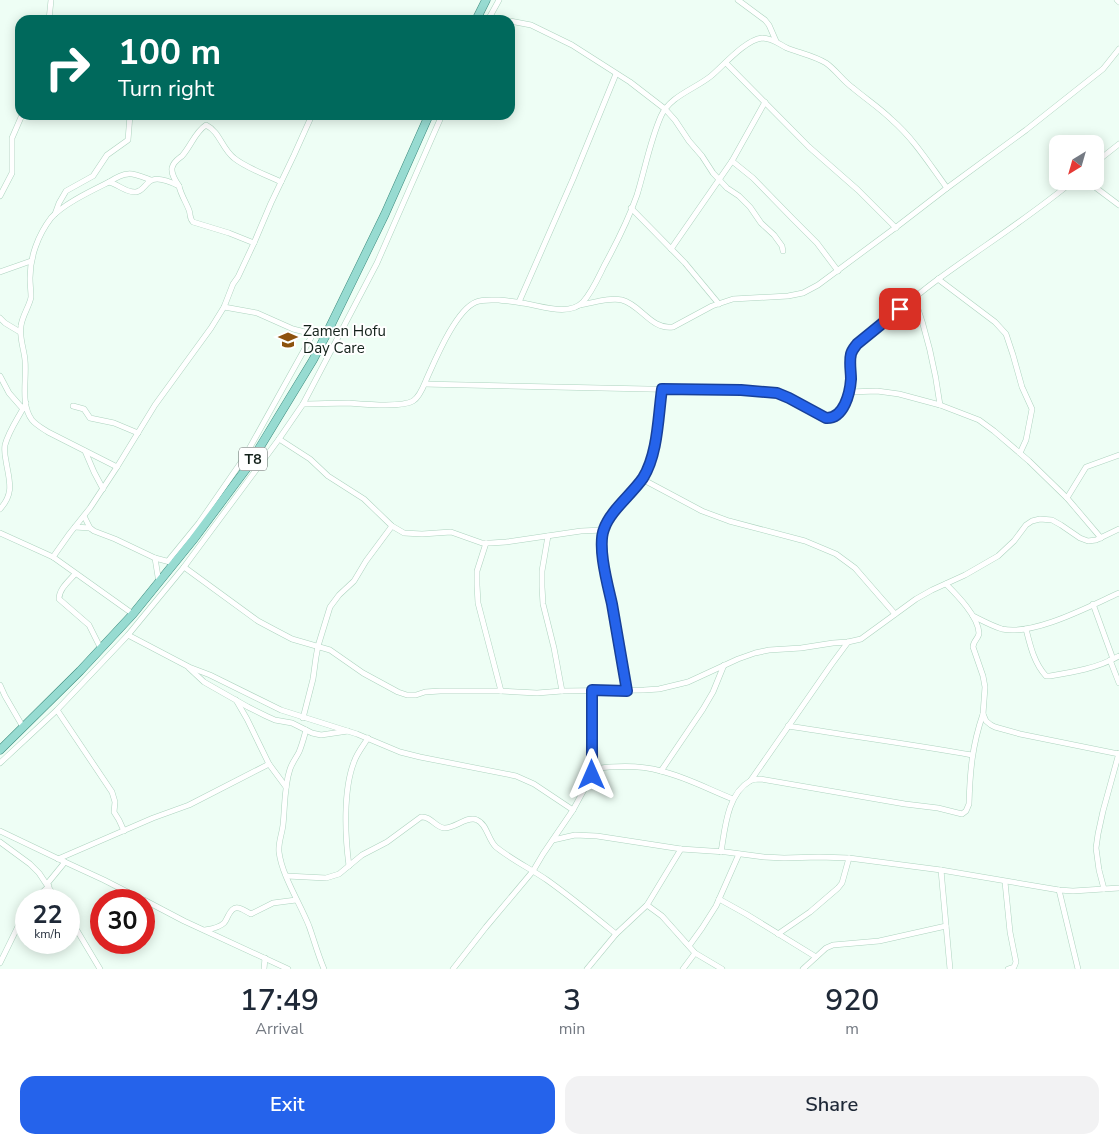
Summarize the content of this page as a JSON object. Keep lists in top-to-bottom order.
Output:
{
  "streets": {
    "main road": ["T8"]
  },
  "places": {
    "school or university": ["Zamen Hofu Day Care"]
  },
  "north": "bottom left",
  "page": {
    "turn": ["100 m", "Turn right"],
    "speed": "22 km/h",
    "limit": "30",
    "eta": [
      "17:49",
      "Arrival",
      "3",
      "min",
      "920",
      "m"
    ],
    "buttons": ["Exit", "Share"]
  }
}
